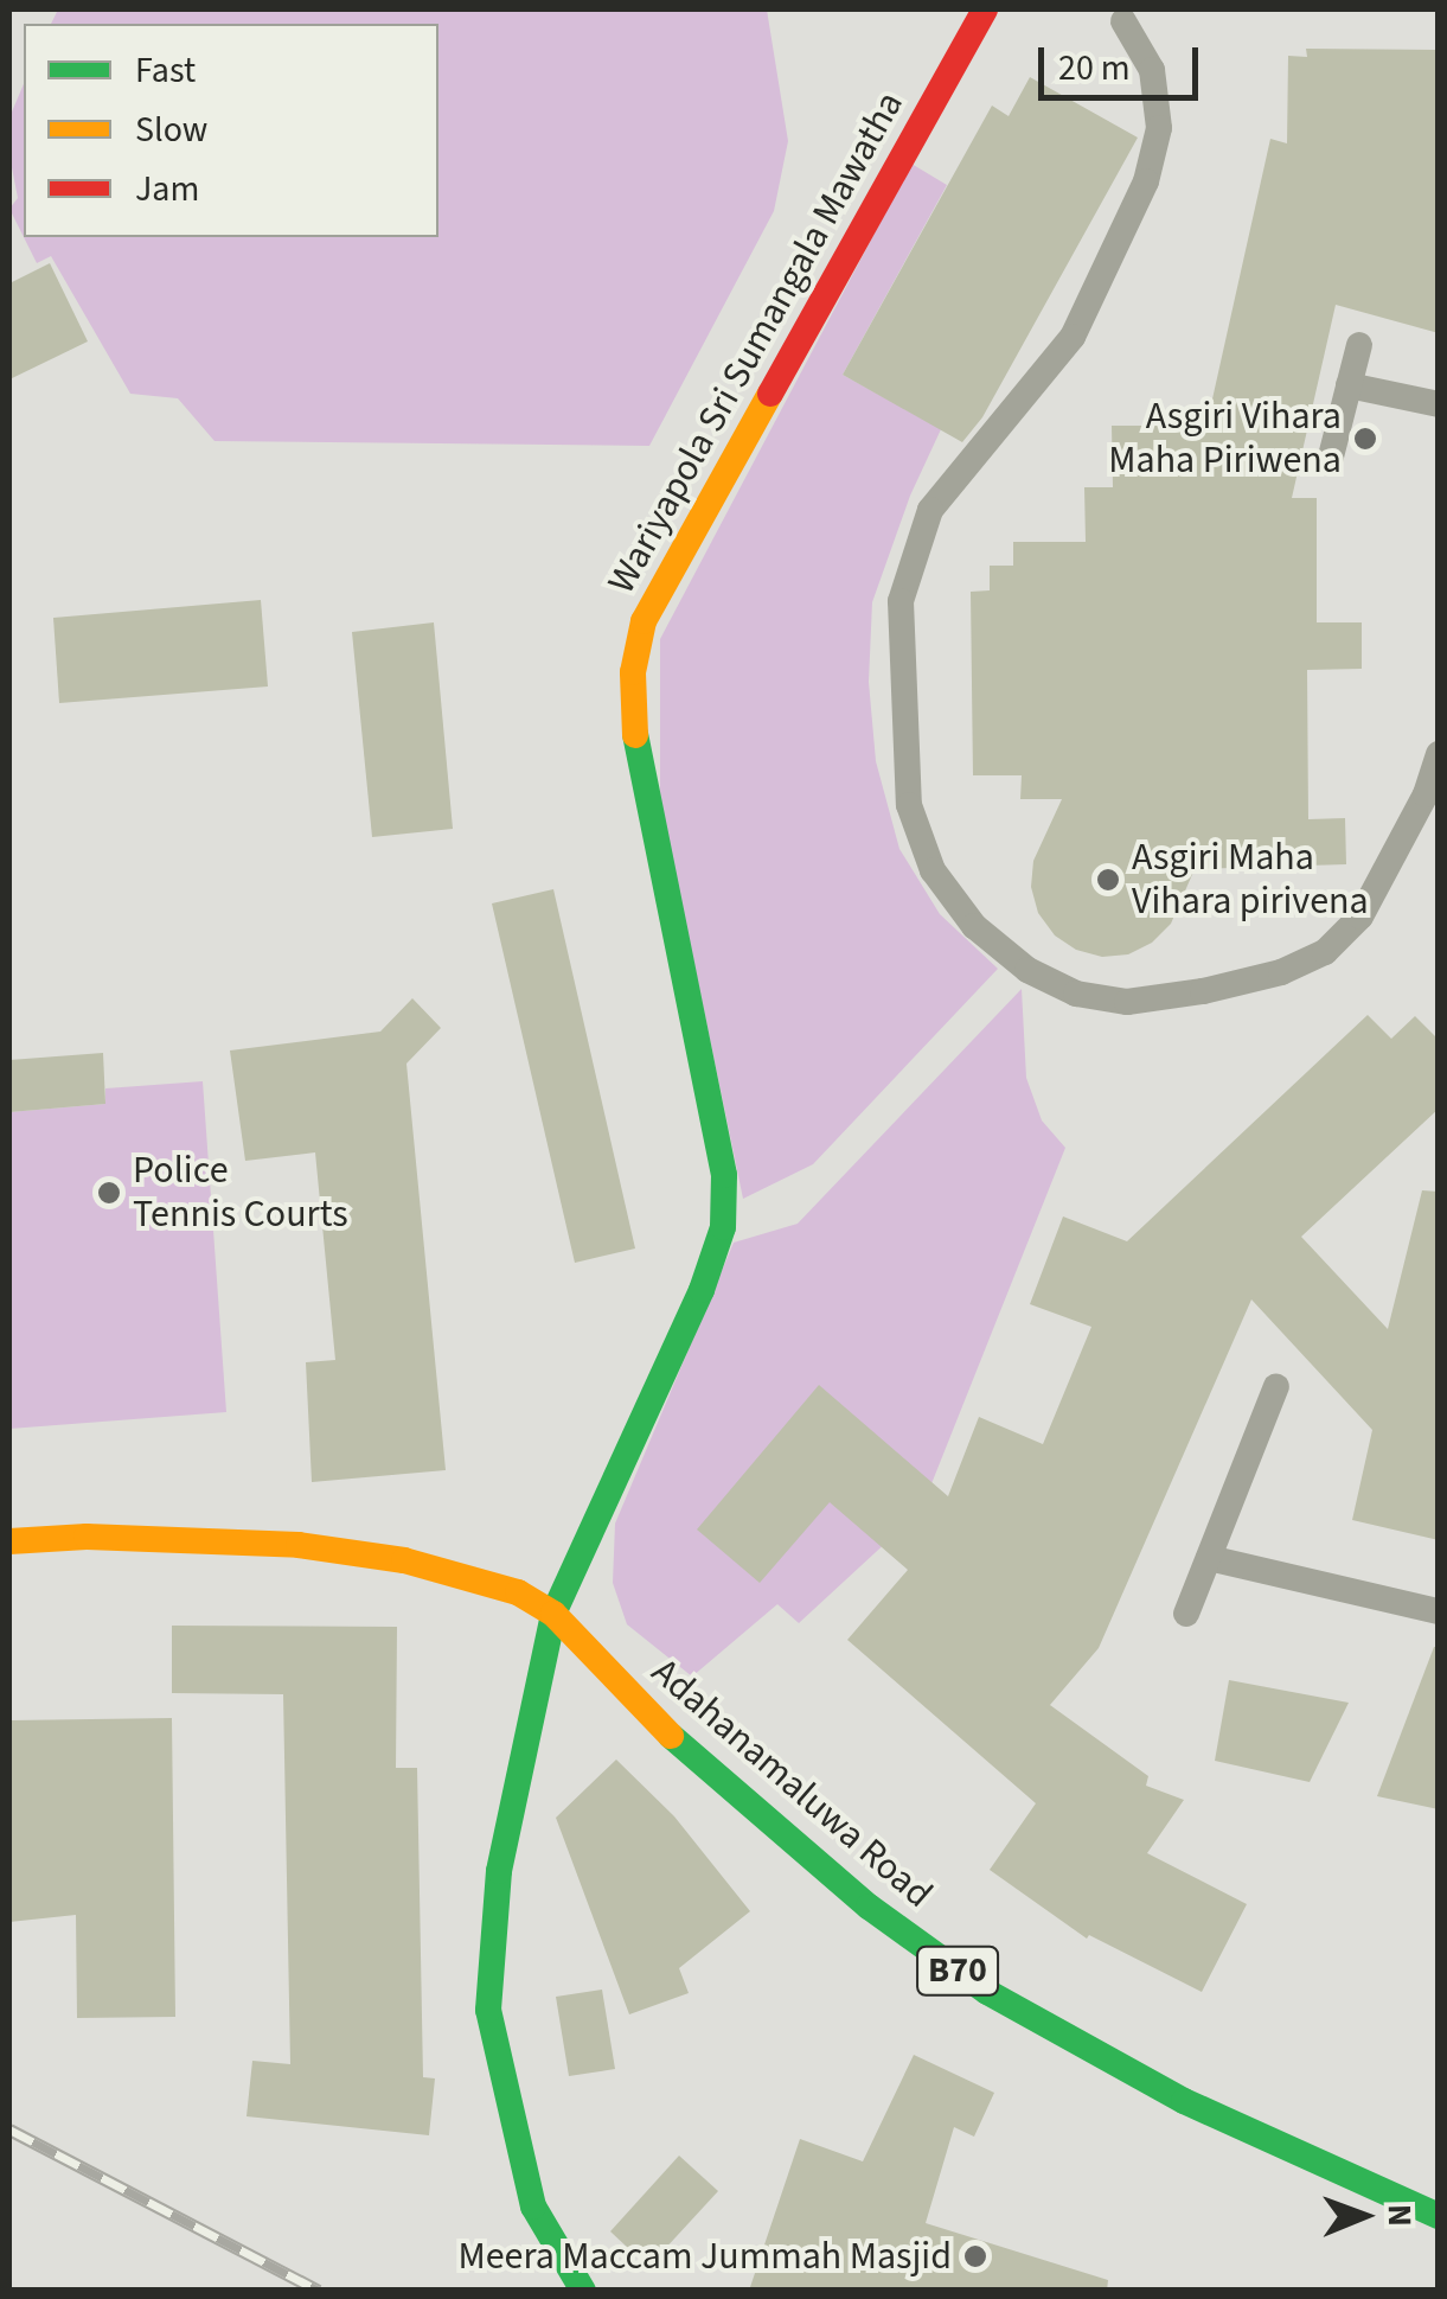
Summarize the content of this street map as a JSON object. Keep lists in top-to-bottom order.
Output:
{
  "streets": {
    "street": ["Wariyapola Sri Sumangala Mawatha", "Adahanamaluwa Road", "B70"]
  },
  "crossings": [
    ["Wariyapola Sri Sumangala Mawatha", "Adahanamaluwa Road"],
    ["Wariyapola Sri Sumangala Mawatha", "B70"],
    ["Adahanamaluwa Road", "B70"]
  ],
  "places": [
    "Asgiri Vihara Maha Piriwena",
    "Asgiri Maha Vihara pirivena",
    "Police Tennis Courts",
    "Meera Maccam Jummah Masjid"
  ],
  "legend": ["Fast", "Slow", "Jam"],
  "scale_bar": "20 m",
  "north": "right"
}
